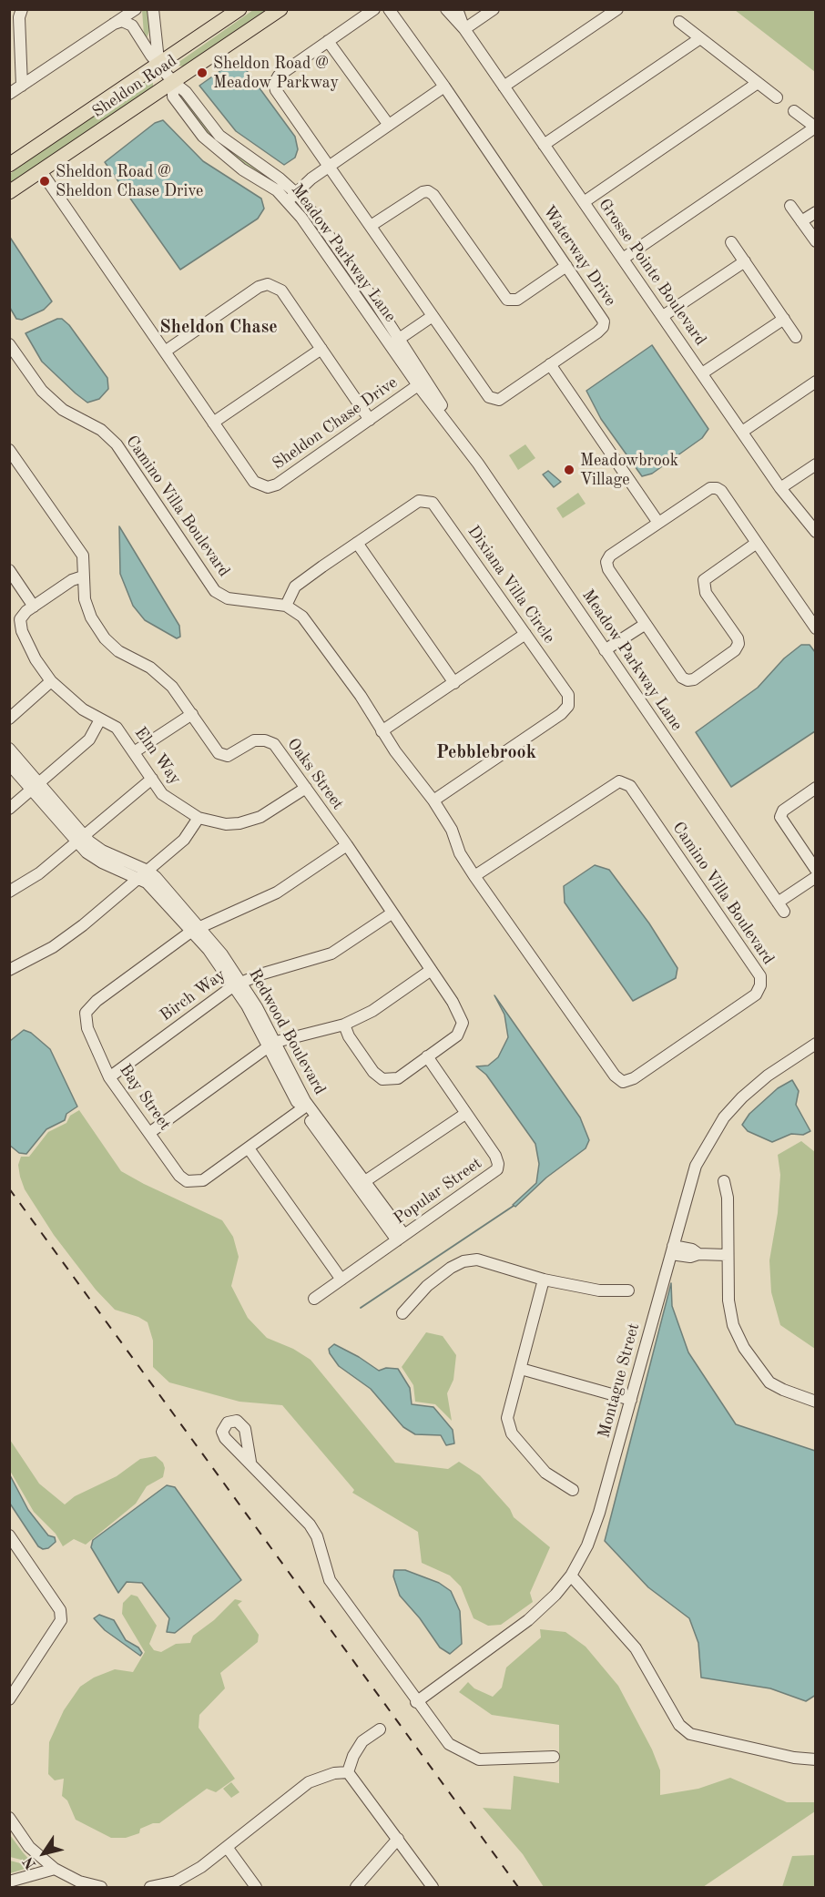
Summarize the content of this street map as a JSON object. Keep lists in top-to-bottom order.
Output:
{
  "streets": {
    "main road": ["Sheldon Road"],
    "street": [
      "Meadow Parkway Lane",
      "Waterway Drive",
      "Grosse Pointe Boulevard",
      "Sheldon Chase Drive",
      "Camino Villa Boulevard",
      "Dixiana Villa Circle",
      "Elm Way",
      "Oaks Street",
      "Birch Way",
      "Redwood Boulevard",
      "Bay Street",
      "Popular Street",
      "Montague Street"
    ]
  },
  "crossings": [
    ["Sheldon Road", "Meadow Parkway Lane"],
    ["Sheldon Road", "Sheldon Chase Drive"],
    ["Meadow Parkway Lane", "Sheldon Chase Drive"],
    ["Camino Villa Boulevard", "Dixiana Villa Circle"],
    ["Elm Way", "Oaks Street"],
    ["Oaks Street", "Birch Way"],
    ["Oaks Street", "Popular Street"],
    ["Birch Way", "Redwood Boulevard"],
    ["Birch Way", "Bay Street"],
    ["Redwood Boulevard", "Bay Street"],
    ["Redwood Boulevard", "Popular Street"]
  ],
  "districts": ["Sheldon Chase", "Pebblebrook"],
  "places": ["Sheldon Road @ Meadow Parkway", "Sheldon Road @ Sheldon Chase Drive", "Meadowbrook Village"],
  "north": "bottom left"
}
